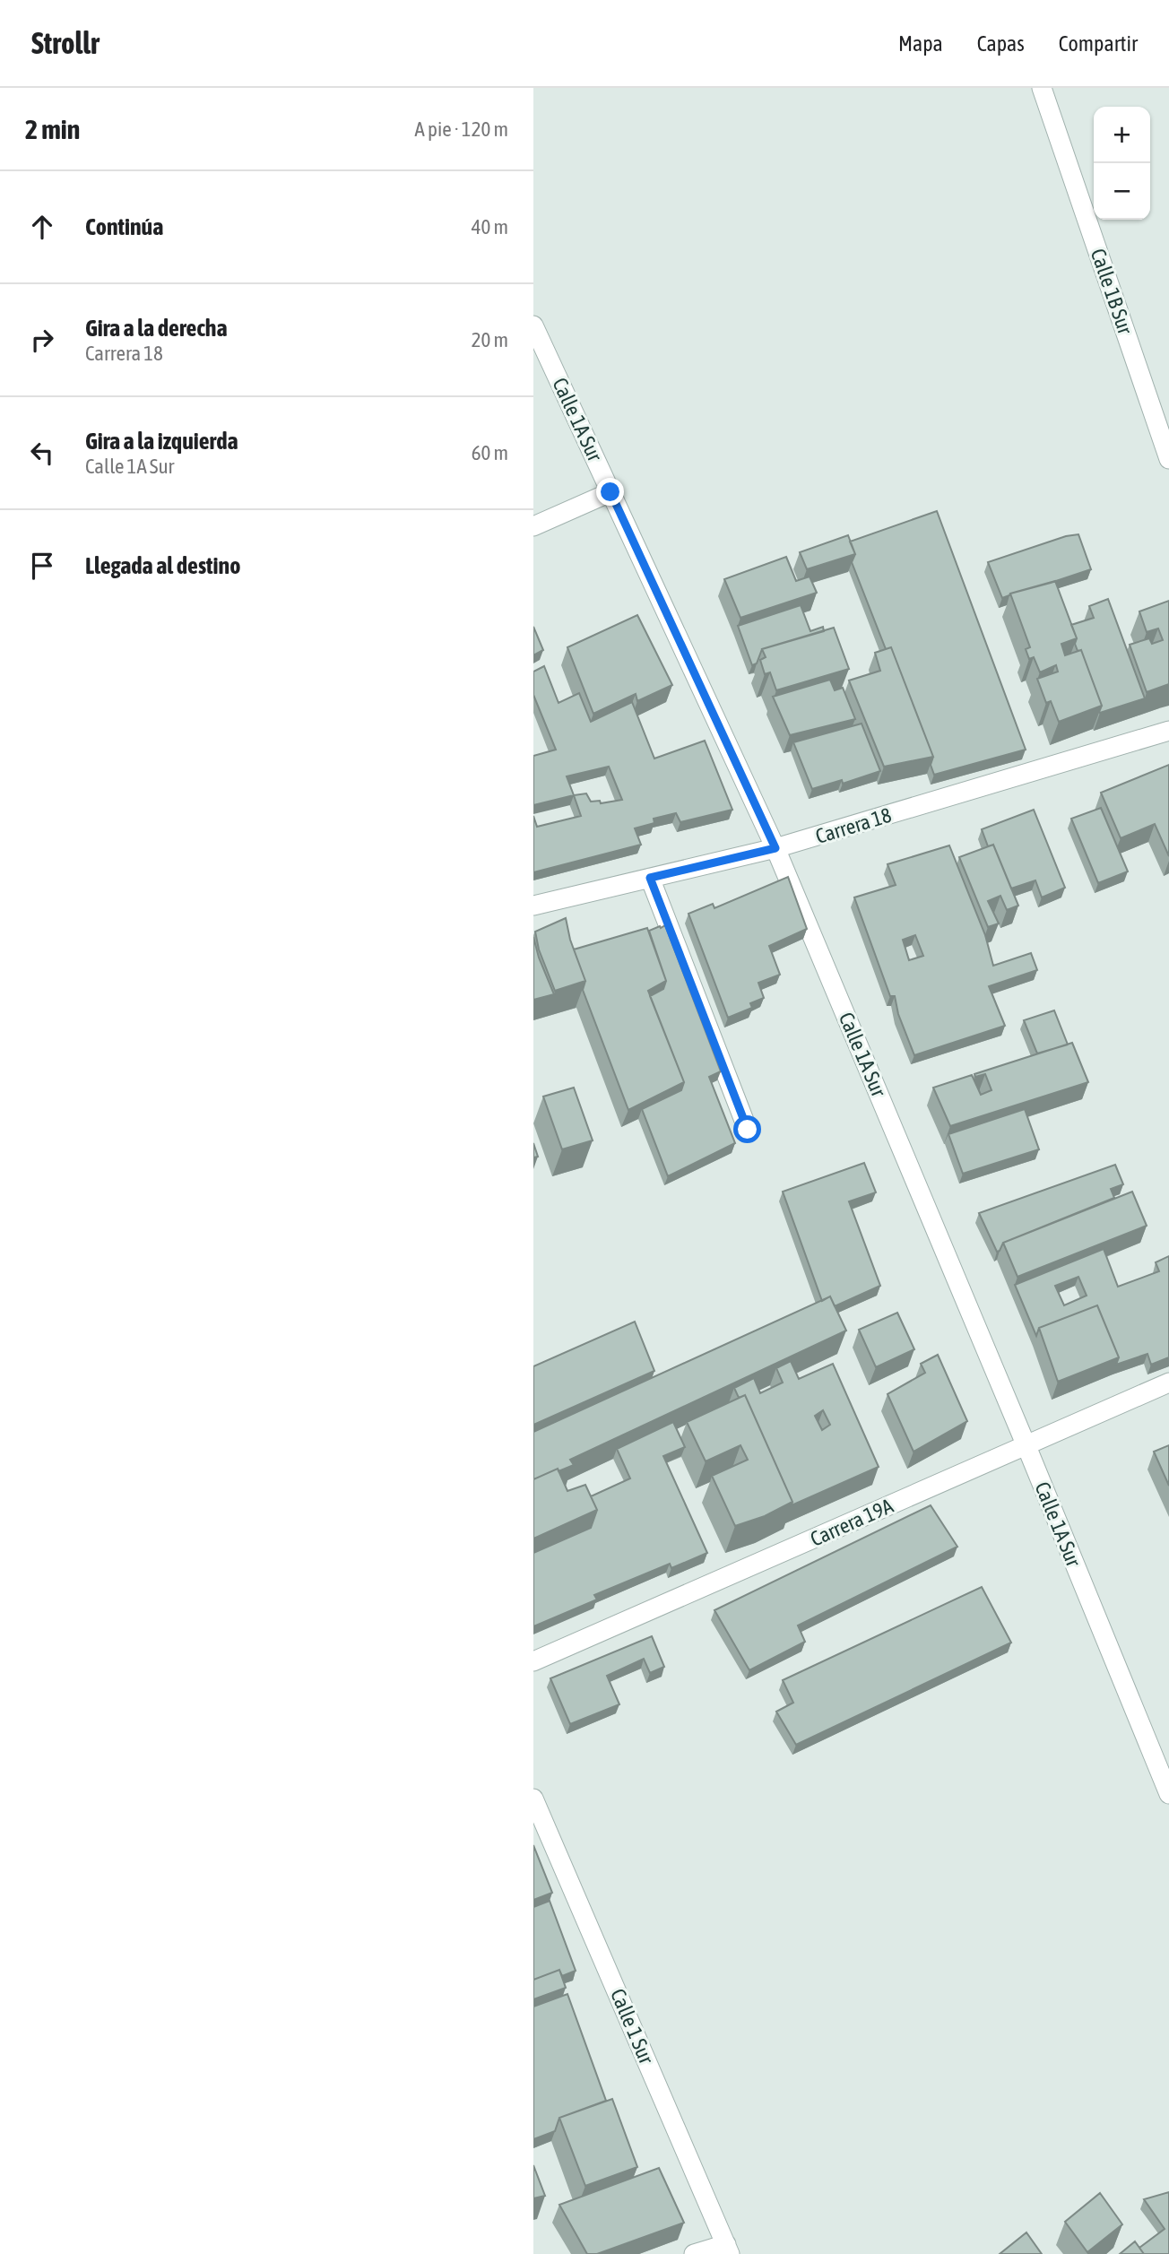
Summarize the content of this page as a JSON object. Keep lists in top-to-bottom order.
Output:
{
  "streets": {
    "street": [
      "Calle 1B Sur",
      "Calle 1A Sur",
      "Carrera 18",
      "Carrera 19A",
      "Calle 1 Sur"
    ]
  },
  "crossings": [
    ["Calle 1A Sur", "Carrera 18"],
    ["Calle 1A Sur", "Carrera 19A"]
  ],
  "page": {
    "header": "Strollr",
    "nav": ["Mapa", "Capas", "Compartir"],
    "heading": ["2 min", "A pie · 120 m"],
    "map_buttons": ["+", "−"],
    "list": [
      ["Continúa", "40 m"],
      ["Gira a la derecha", "Carrera 18", "20 m"],
      ["Gira a la izquierda", "Calle 1A Sur", "60 m"],
      "Llegada al destino"
    ]
  }
}
